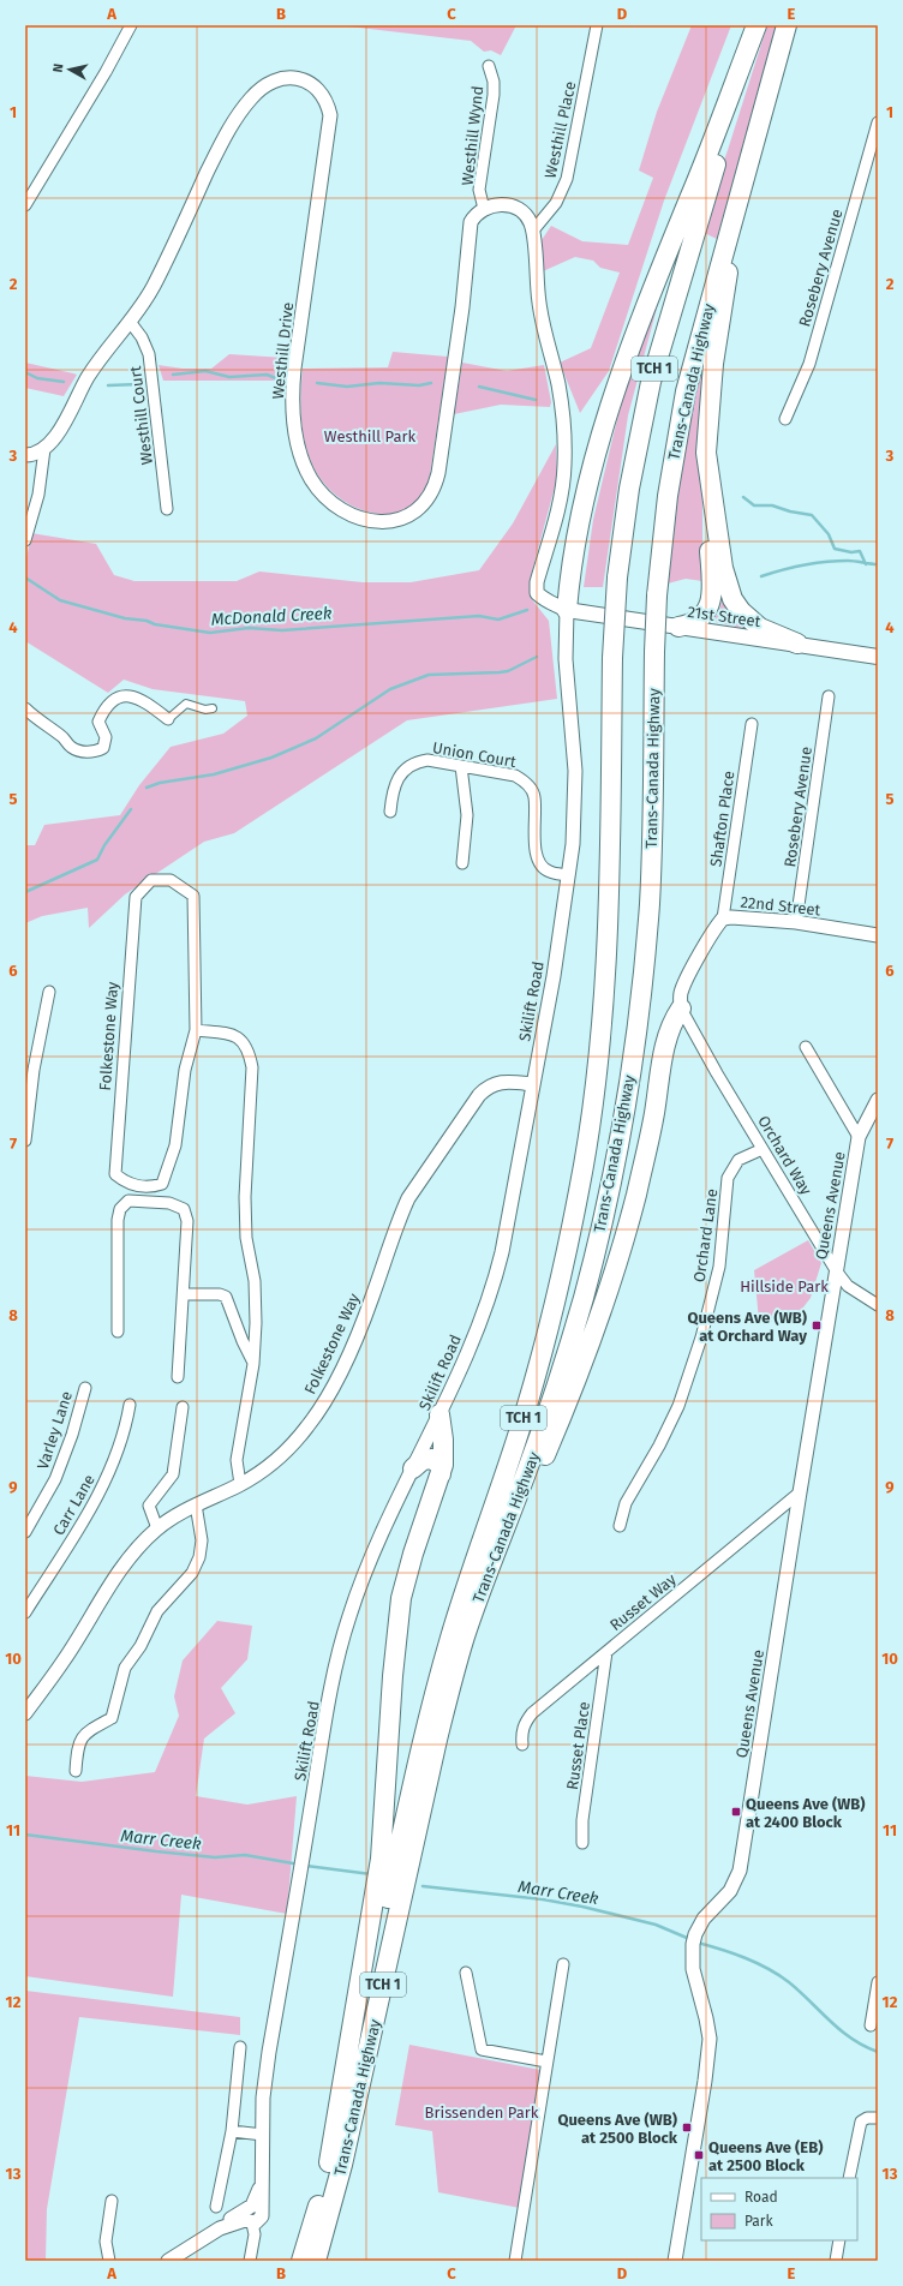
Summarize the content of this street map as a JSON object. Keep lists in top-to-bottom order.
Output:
{
  "streets": {
    "highway": ["TCH 1", "Trans-Canada Highway"],
    "main road": ["21st Street"],
    "street": [
      "Westhill Place",
      "Westhill Wynd",
      "Rosebery Avenue",
      "Westhill Drive",
      "Westhill Court",
      "Union Court",
      "Shafton Place",
      "22nd Street",
      "Skilift Road",
      "Folkestone Way",
      "Orchard Way",
      "Queens Avenue",
      "Orchard Lane",
      "Varley Lane",
      "Carr Lane",
      "Russet Way",
      "Russet Place"
    ]
  },
  "crossings": [
    ["Westhill Wynd", "Westhill Drive"],
    ["Rosebery Avenue", "22nd Street"],
    ["Westhill Drive", "Westhill Court"],
    ["21st Street", "Skilift Road"],
    ["Union Court", "Skilift Road"],
    ["Shafton Place", "22nd Street"],
    ["22nd Street", "Orchard Way"],
    ["Skilift Road", "Folkestone Way"],
    ["Orchard Way", "Queens Avenue"],
    ["Orchard Way", "Orchard Lane"],
    ["Queens Avenue", "Russet Way"],
    ["Russet Way", "Russet Place"]
  ],
  "water": ["McDonald Creek", "Marr Creek"],
  "parks": ["Westhill Park", "Hillside Park", "Brissenden Park"],
  "places": {
    "transit": [
      "Queens Ave (WB) at Orchard Way",
      "Queens Ave (WB) at 2400 Block",
      "Queens Ave (WB) at 2500 Block",
      "Queens Ave (EB) at 2500 Block"
    ]
  },
  "legend": ["Road", "Park"],
  "north": "left",
  "grid": {
    "columns": [
      "A",
      "B",
      "C",
      "D",
      "E"
    ],
    "rows": [
      "1",
      "2",
      "3",
      "4",
      "5",
      "6",
      "7",
      "8",
      "9",
      "10",
      "11",
      "12",
      "13"
    ]
  }
}
